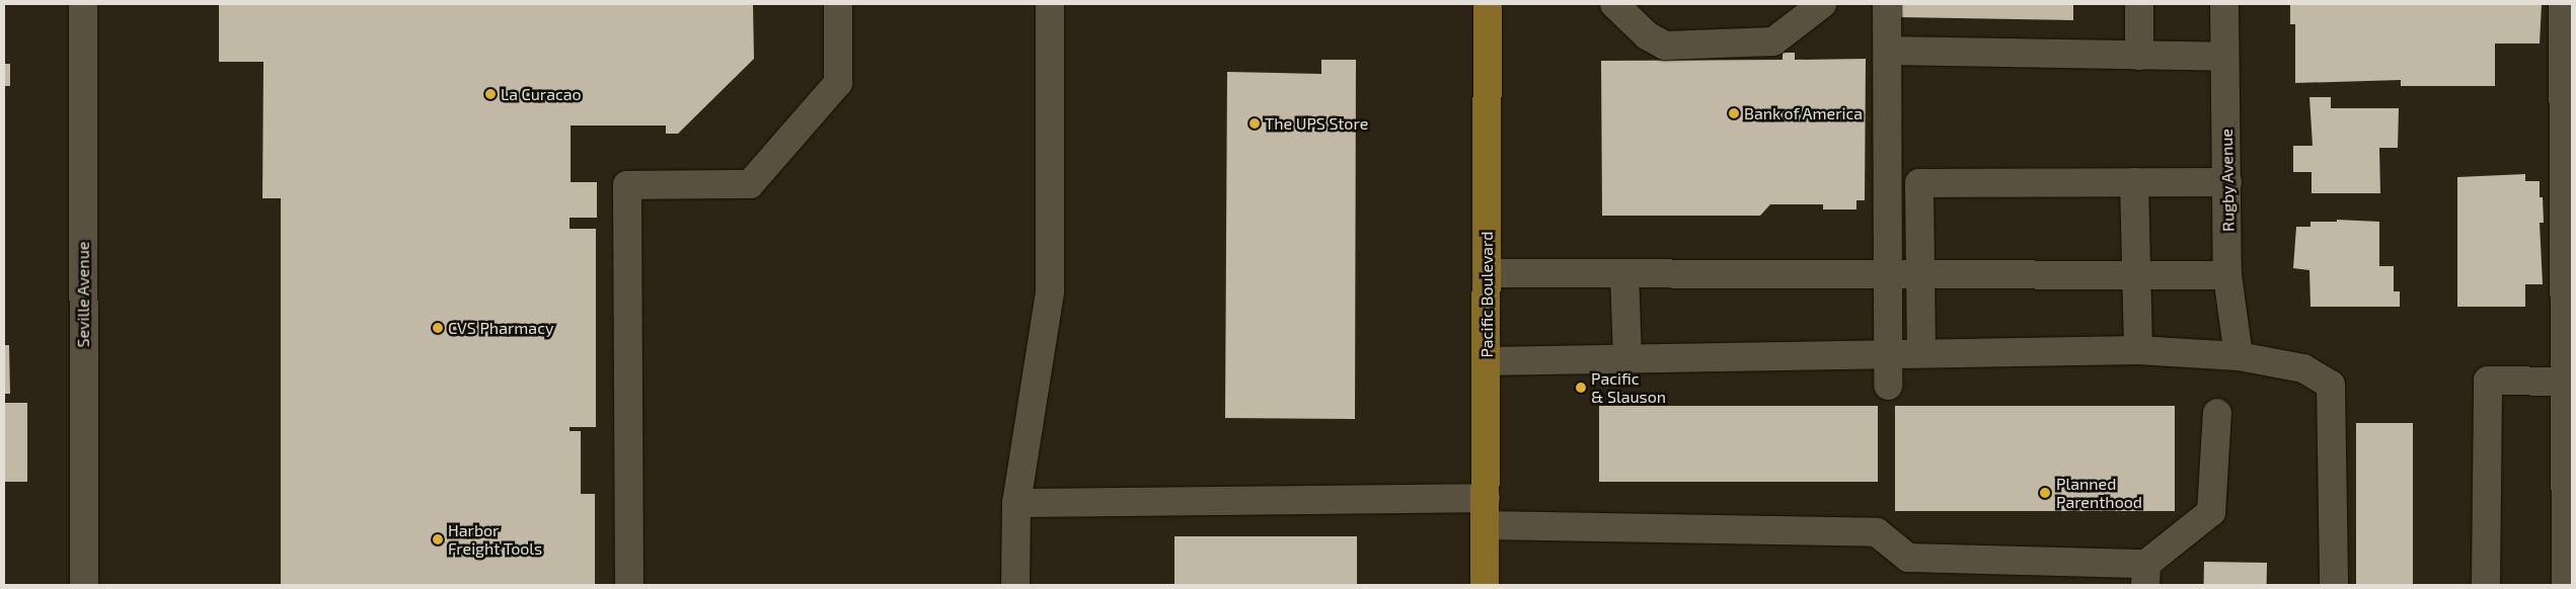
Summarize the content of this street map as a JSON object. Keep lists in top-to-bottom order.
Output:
{
  "streets": {
    "main road": ["Pacific Boulevard"],
    "street": ["Rugby Avenue", "Seville Avenue"]
  },
  "places": [
    "La Curacao",
    "Bank of America",
    "The UPS Store",
    "CVS Pharmacy",
    "Pacific & Slauson",
    "Planned Parenthood",
    "Harbor Freight Tools"
  ]
}
